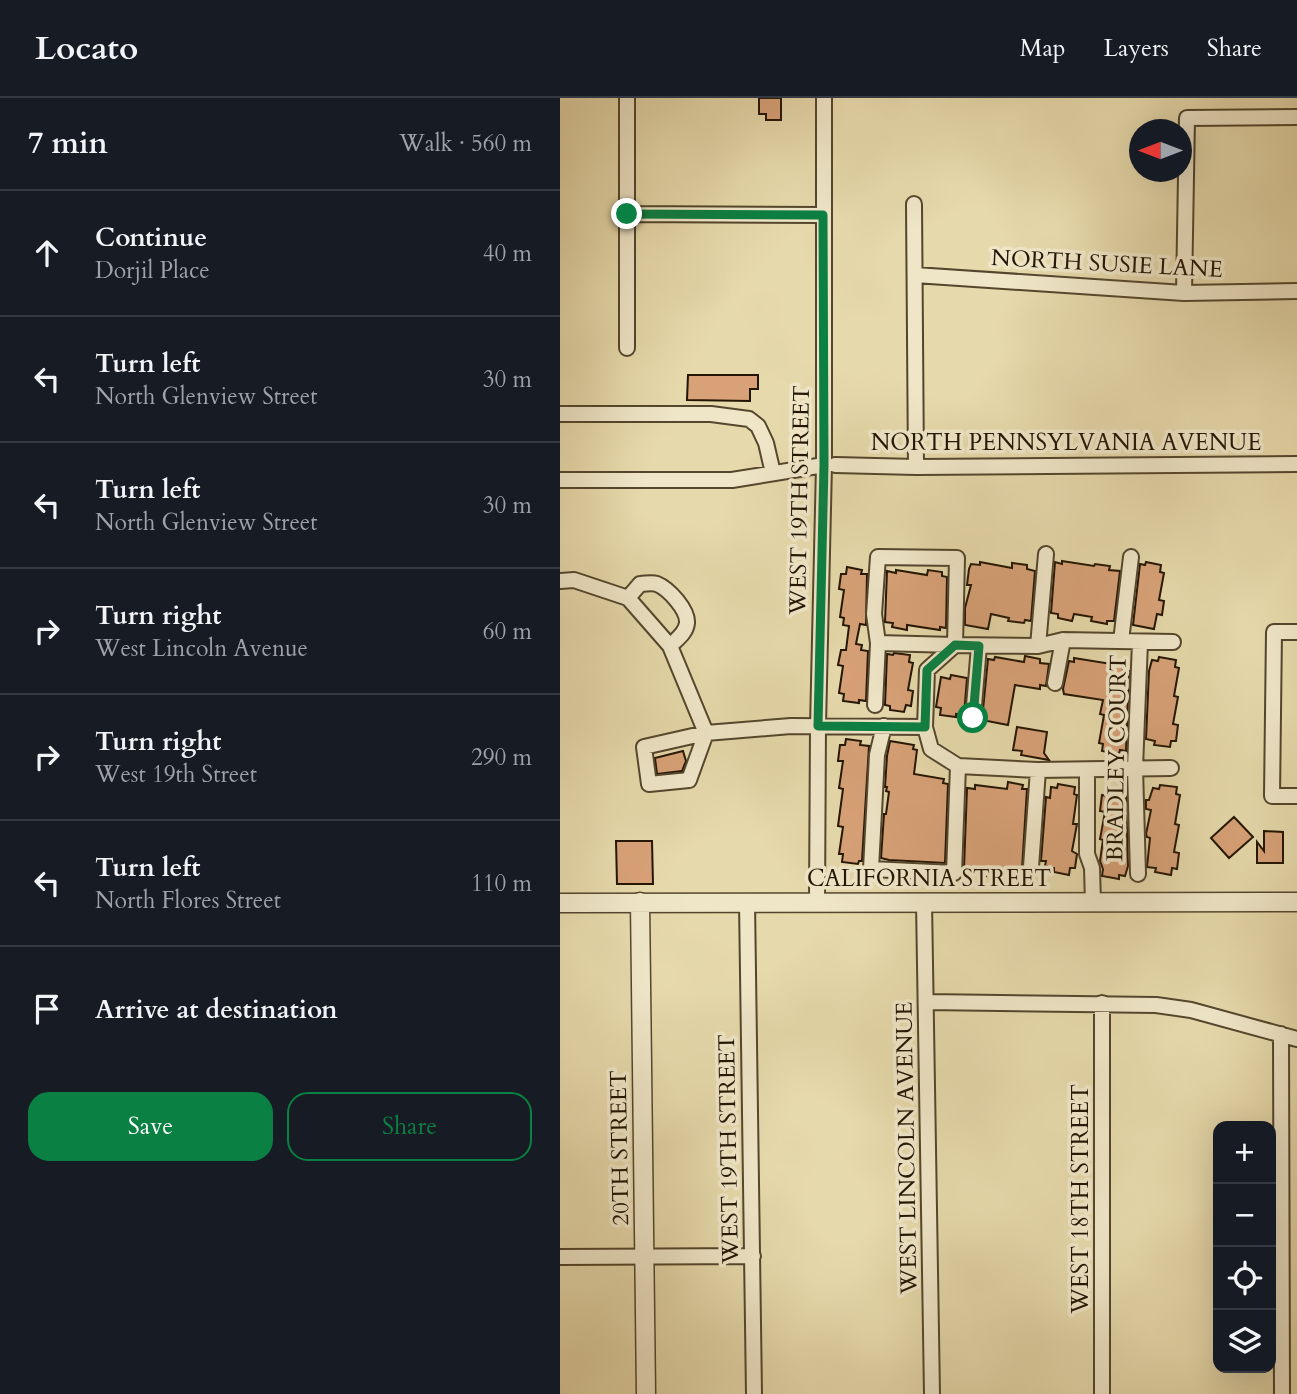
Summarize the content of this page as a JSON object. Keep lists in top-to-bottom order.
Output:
{
  "streets": {
    "street": [
      "NORTH SUSIE LANE",
      "NORTH PENNSYLVANIA AVENUE",
      "WEST 19TH STREET",
      "BRADLEY COURT",
      "CALIFORNIA STREET",
      "20TH STREET",
      "WEST LINCOLN AVENUE",
      "WEST 18TH STREET"
    ]
  },
  "crossings": [
    ["NORTH PENNSYLVANIA AVENUE", "WEST 19TH STREET"],
    ["WEST 19TH STREET", "CALIFORNIA STREET"],
    ["CALIFORNIA STREET", "20TH STREET"],
    ["CALIFORNIA STREET", "WEST LINCOLN AVENUE"]
  ],
  "north": "left",
  "page": {
    "header": "Locato",
    "nav": ["Map", "Layers", "Share"],
    "heading": ["7 min", "Walk · 560 m"],
    "list": [
      ["Continue", "Dorjil Place", "40 m"],
      ["Turn left", "North Glenview Street", "30 m"],
      ["Turn left", "North Glenview Street", "30 m"],
      ["Turn right", "West Lincoln Avenue", "60 m"],
      ["Turn right", "West 19th Street", "290 m"],
      ["Turn left", "North Flores Street", "110 m"],
      "Arrive at destination"
    ],
    "buttons": ["Save", "Share"],
    "map_buttons": ["+", "−"]
  }
}
